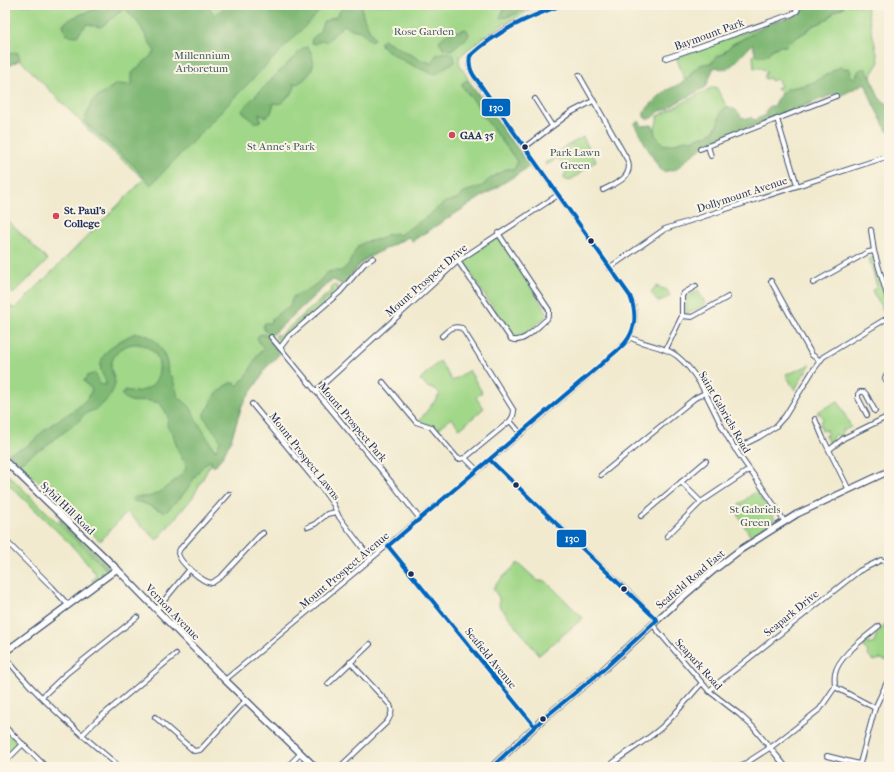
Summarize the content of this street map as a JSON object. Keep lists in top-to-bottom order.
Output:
{
  "streets": {
    "street": [
      "Baymount Park",
      "Dollymount Avenue",
      "Mount Prospect Drive",
      "Saint Gabriels Road",
      "Mount Prospect Park",
      "Mount Prospect Lawns",
      "Sybil Hill Road",
      "Mount Prospect Avenue",
      "Seafield Road East",
      "Vernon Avenue",
      "Seapark Drive",
      "Seafield Avenue",
      "Seapark Road"
    ]
  },
  "crossings": [
    ["Mount Prospect Drive", "Mount Prospect Park"],
    ["Saint Gabriels Road", "Mount Prospect Avenue"],
    ["Saint Gabriels Road", "Seafield Road East"],
    ["Mount Prospect Park", "Mount Prospect Avenue"],
    ["Mount Prospect Lawns", "Mount Prospect Avenue"],
    ["Sybil Hill Road", "Vernon Avenue"],
    ["Mount Prospect Avenue", "Vernon Avenue"],
    ["Mount Prospect Avenue", "Seafield Avenue"],
    ["Mount Prospect Avenue", "Seapark Road"],
    ["Seafield Road East", "Seafield Avenue"],
    ["Seafield Road East", "Seapark Road"],
    ["Seapark Drive", "Seapark Road"]
  ],
  "parks": [
    "Rose Garden",
    "Millennium Arboretum",
    "St Anne's Park",
    "Park Lawn Green",
    "St Gabriels Green"
  ],
  "places": ["GAA 35", "St. Paul's College"],
  "lines": ["transit line 130"]
}
